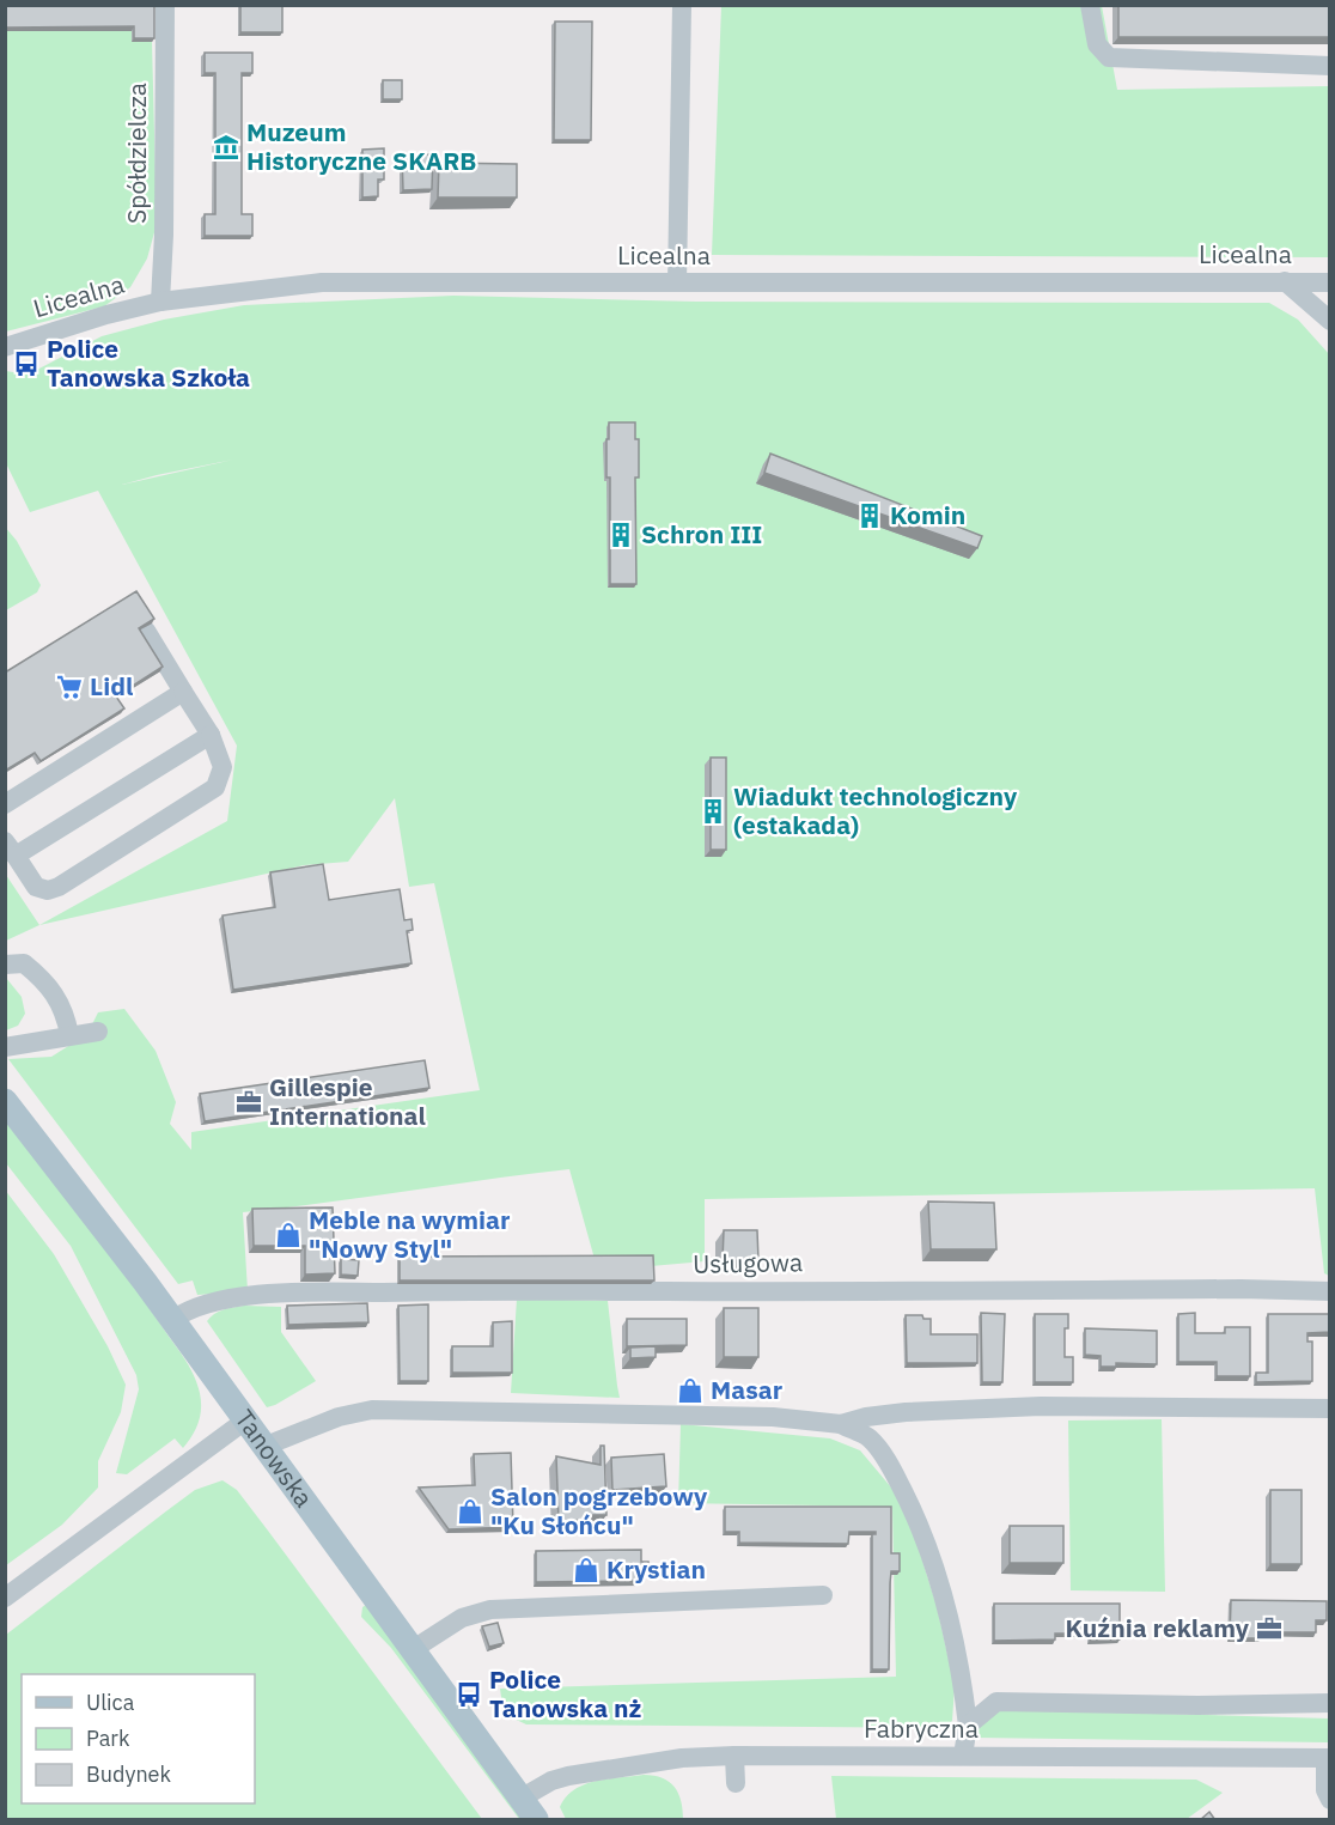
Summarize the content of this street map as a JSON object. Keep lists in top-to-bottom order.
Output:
{
  "streets": {
    "main road": ["Tanowska"],
    "street": [
      "Spółdzielcza",
      "Licealna",
      "Usługowa",
      "Fabryczna"
    ]
  },
  "crossings": [
    ["Spółdzielcza", "Licealna"],
    ["Usługowa", "Tanowska"],
    ["Tanowska", "Fabryczna"]
  ],
  "places": {
    "museum": ["Muzeum Historyczne SKARB"],
    "bus stop": ["Police Tanowska Szkoła", "Police Tanowska nż"],
    "building": ["Komin", "Schron III", "Wiadukt technologiczny (estakada)"],
    "supermarket": ["Lidl"],
    "office": ["Gillespie International", "Kuźnia reklamy"],
    "shop": [
      "Meble na wymiar \"Nowy Styl\"",
      "Masar",
      "Salon pogrzebowy \"Ku Słońcu\"",
      "Krystian"
    ]
  },
  "legend": ["Ulica", "Park", "Budynek"]
}
